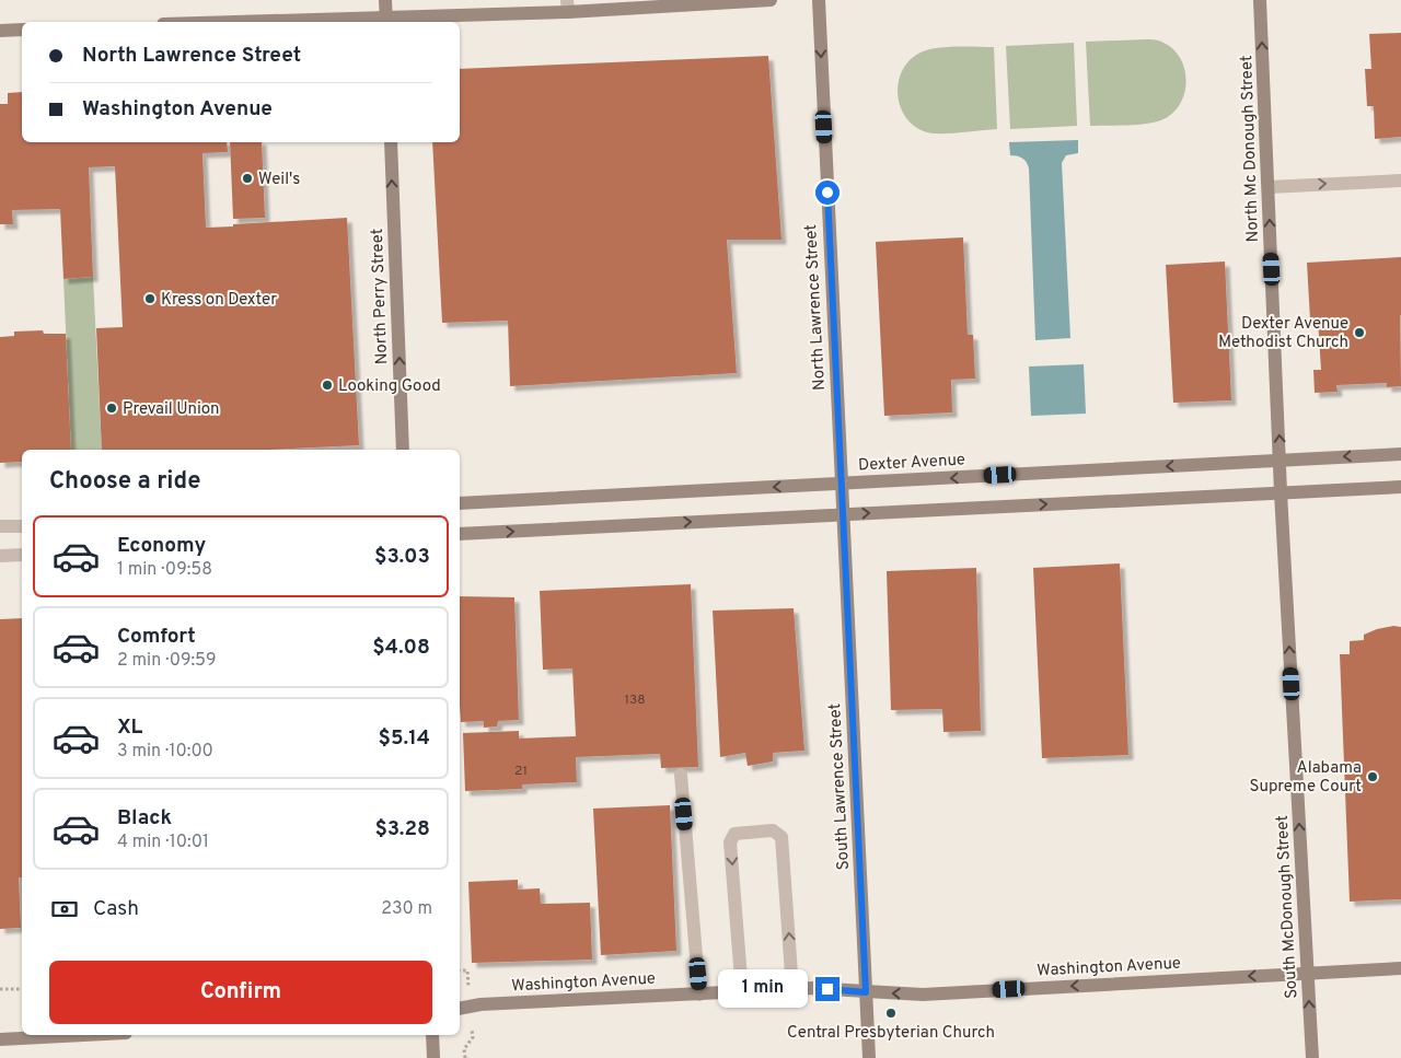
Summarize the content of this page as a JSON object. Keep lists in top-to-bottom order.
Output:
{
  "streets": {
    "street": [
      "North Mc Donough Street",
      "North Perry Street",
      "North Lawrence Street",
      "Dexter Avenue",
      "South Lawrence Street",
      "South McDonough Street",
      "Washington Avenue"
    ]
  },
  "crossings": [
    ["North Mc Donough Street", "Dexter Avenue"],
    ["North Mc Donough Street", "South McDonough Street"],
    ["North Lawrence Street", "Dexter Avenue"],
    ["North Lawrence Street", "South Lawrence Street"],
    ["South Lawrence Street", "Washington Avenue"],
    ["South McDonough Street", "Washington Avenue"]
  ],
  "one_way": [
    "North Mc Donough Street",
    "North Perry Street",
    "North Lawrence Street",
    "South McDonough Street",
    "Washington Avenue"
  ],
  "places": [
    "Weil's",
    "Kress on Dexter",
    "Dexter Avenue Methodist Church",
    "Looking Good",
    "Prevail Union",
    "Alabama Supreme Court",
    "Central Presbyterian Church"
  ],
  "house_numbers": ["138", "21"],
  "page": {
    "banner": ["North Lawrence Street", "Washington Avenue"],
    "heading": "Choose a ride",
    "list": [
      {
        "name": "Economy",
        "note": "1 min · 09:58",
        "value": "$3.03"
      },
      {
        "name": "Comfort",
        "note": "2 min · 09:59",
        "value": "$4.08"
      },
      {
        "name": "XL",
        "note": "3 min · 10:00",
        "value": "$5.14"
      },
      {
        "name": "Black",
        "note": "4 min · 10:01",
        "value": "$3.28"
      }
    ],
    "pay": ["Cash", "230 m"],
    "buttons": "Confirm",
    "bubble": "1 min"
  }
}
